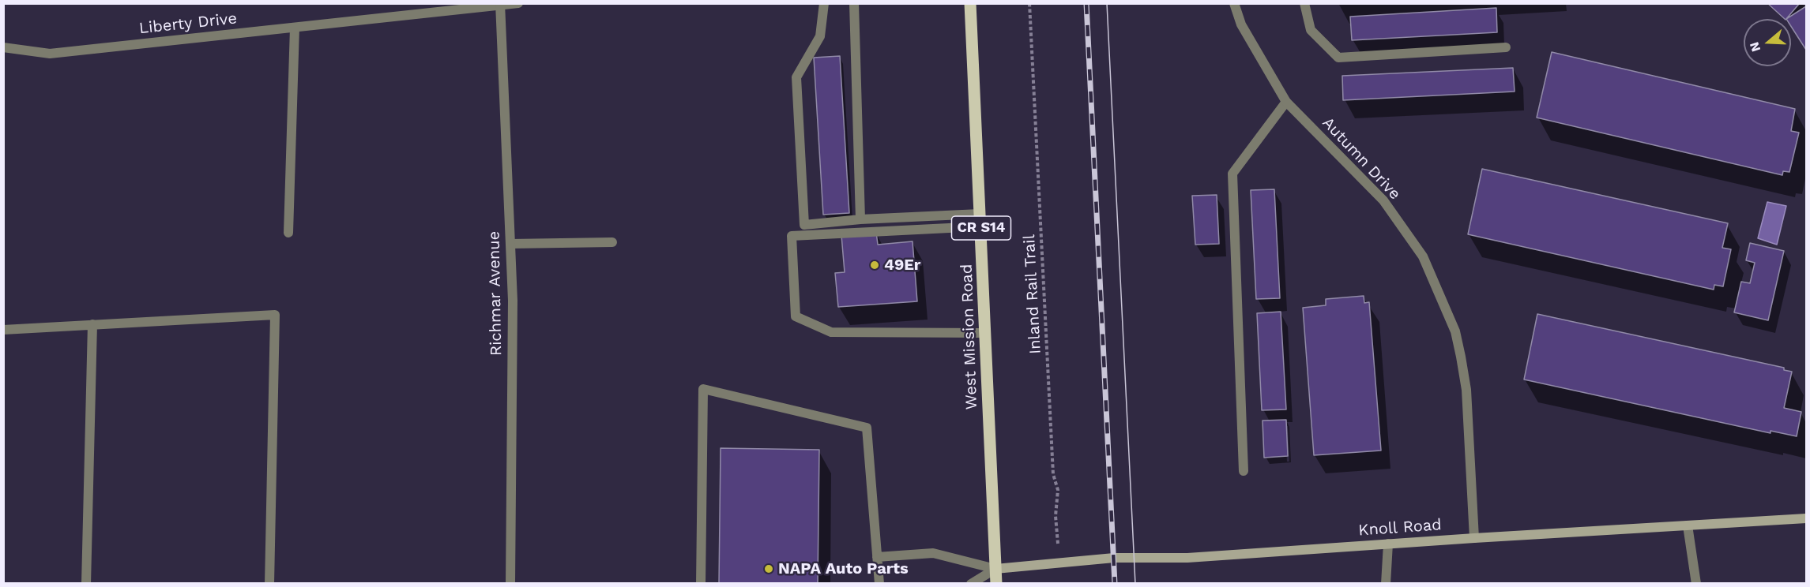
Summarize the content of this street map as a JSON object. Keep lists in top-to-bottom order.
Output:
{
  "streets": {
    "main road": ["CR S14", "West Mission Road", "Knoll Road"],
    "street": ["Liberty Drive", "Autumn Drive", "Richmar Avenue"],
    "path": ["Inland Rail Trail"]
  },
  "crossings": [
    ["Liberty Drive", "Richmar Avenue"],
    ["Autumn Drive", "Knoll Road"],
    ["Inland Rail Trail", "Knoll Road"],
    ["West Mission Road", "Knoll Road"]
  ],
  "places": ["49Er", "NAPA Auto Parts"],
  "north": "left"
}
